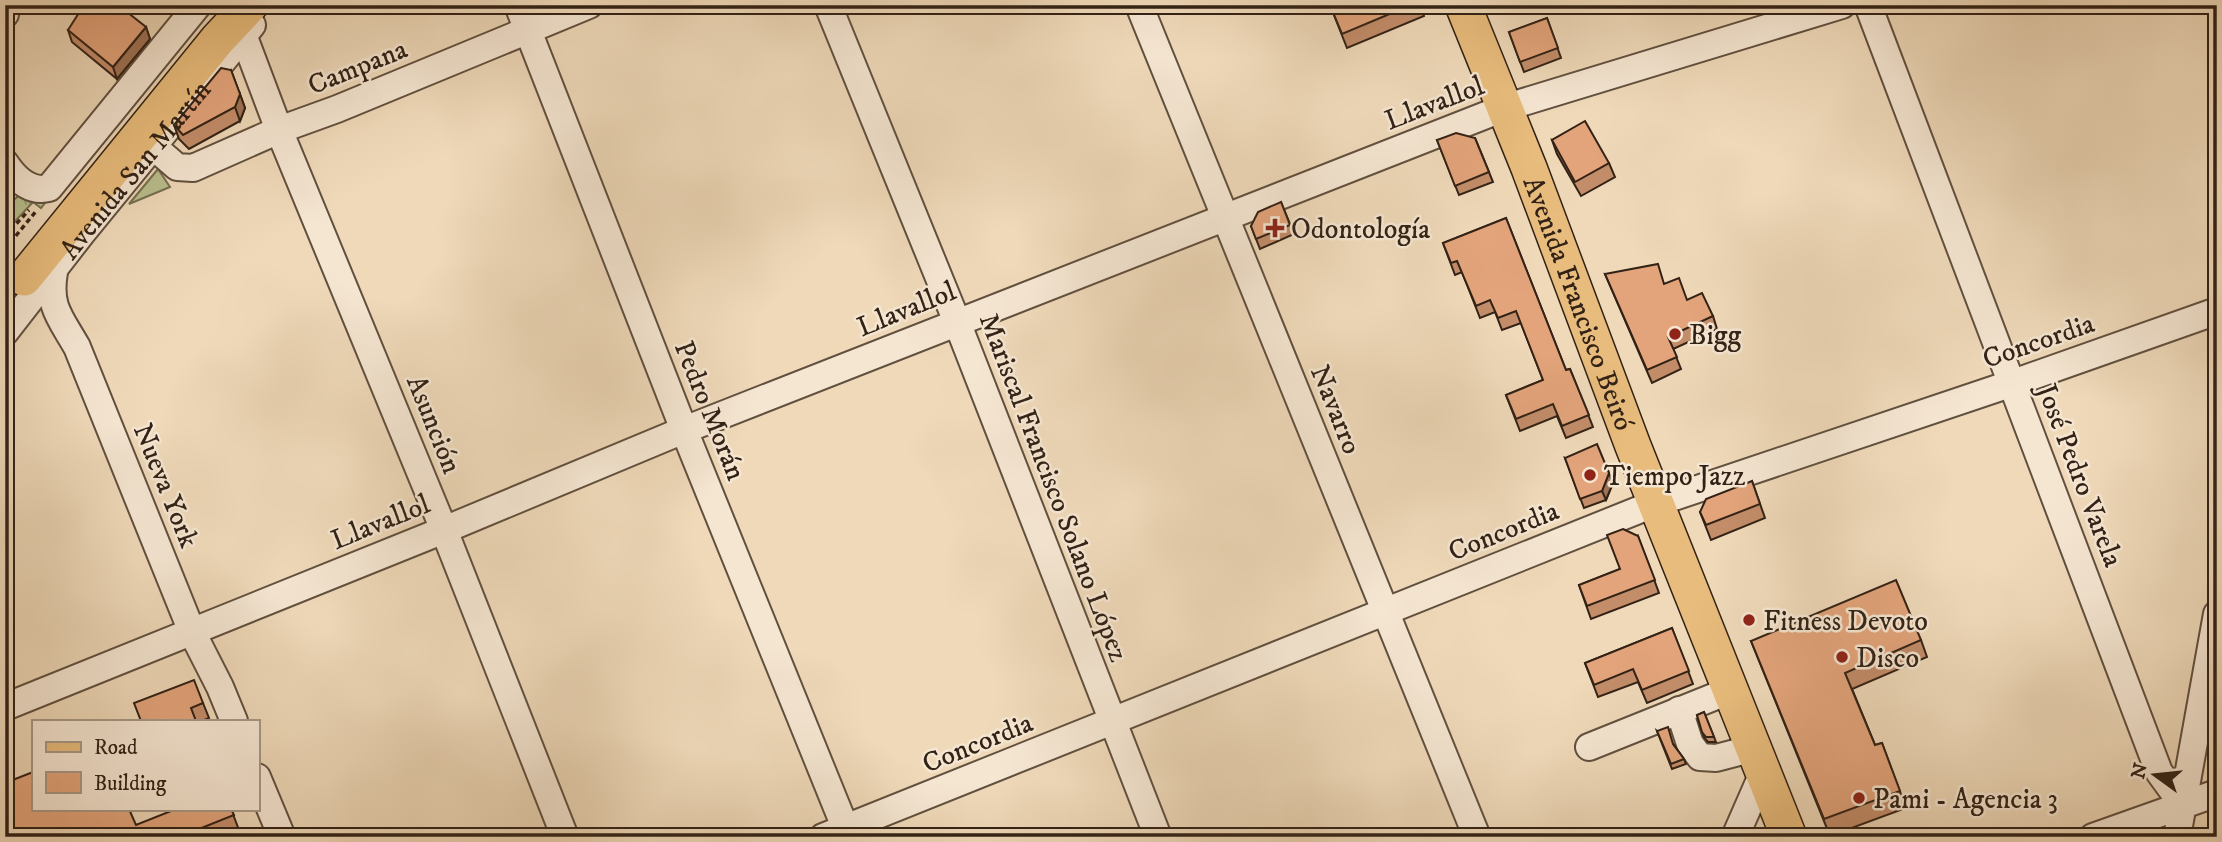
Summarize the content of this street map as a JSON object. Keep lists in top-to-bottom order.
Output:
{
  "streets": {
    "main road": ["Avenida San Martín", "Avenida Francisco Beiró"],
    "street": [
      "Campana",
      "Llavallol",
      "Concordia",
      "Navarro",
      "Pedro Morán",
      "Asunción",
      "José Pedro Varela",
      "Nueva York",
      "Mariscal Francisco Solano López"
    ]
  },
  "crossings": [
    ["Campana", "Avenida San Martín"],
    ["Campana", "Pedro Morán"],
    ["Campana", "Asunción"],
    ["Llavallol", "Avenida Francisco Beiró"],
    ["Llavallol", "Navarro"],
    ["Llavallol", "Pedro Morán"],
    ["Llavallol", "Asunción"],
    ["Llavallol", "Nueva York"],
    ["Llavallol", "Mariscal Francisco Solano López"],
    ["Avenida San Martín", "Asunción"],
    ["Avenida San Martín", "Nueva York"],
    ["Avenida Francisco Beiró", "Concordia"],
    ["Concordia", "Navarro"],
    ["Concordia", "Pedro Morán"],
    ["Concordia", "José Pedro Varela"],
    ["Concordia", "Mariscal Francisco Solano López"]
  ],
  "places": {
    "health": ["Odontología"],
    "other": [
      "Bigg",
      "Tiempo Jazz",
      "Fitness Devoto",
      "Disco",
      "Pami - Agencia 3"
    ]
  },
  "legend": ["Road", "Building"],
  "north": "left"
}
